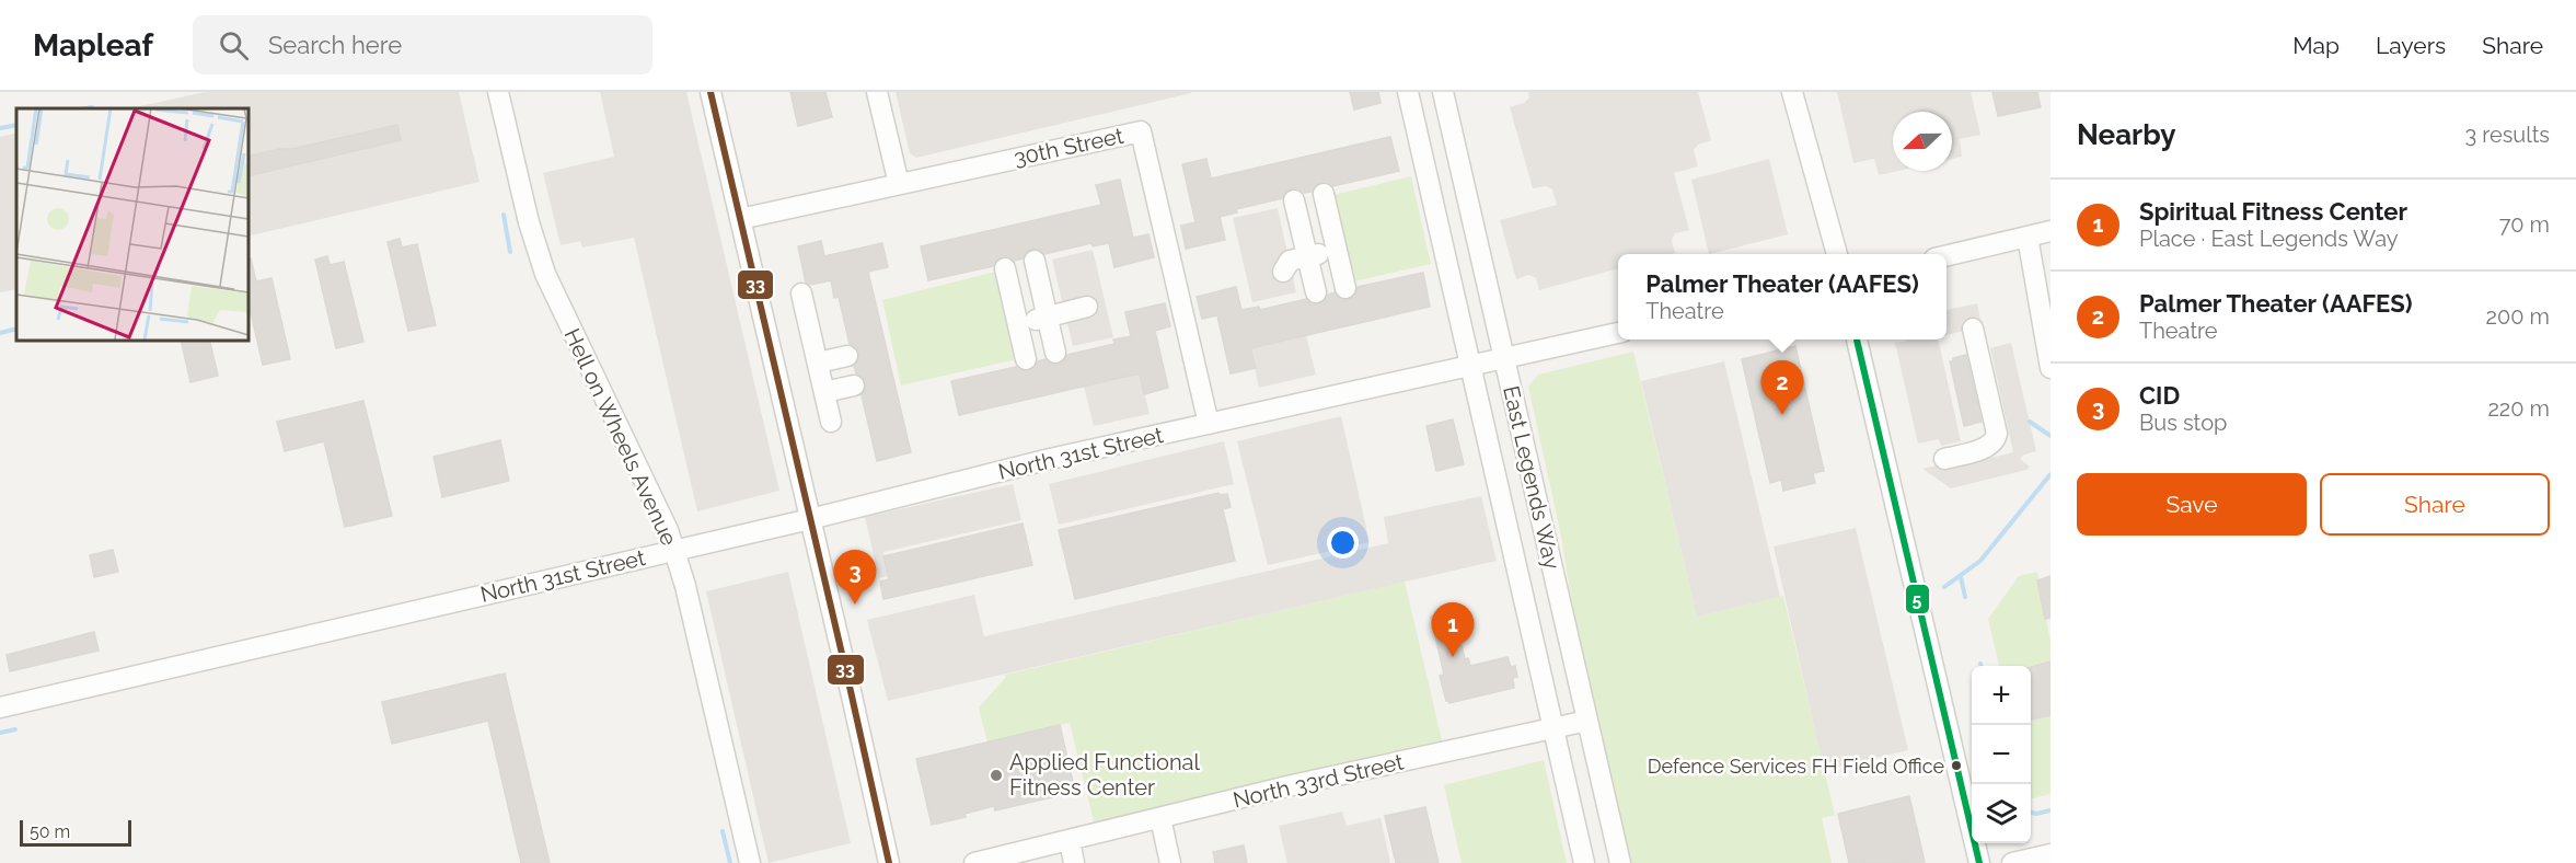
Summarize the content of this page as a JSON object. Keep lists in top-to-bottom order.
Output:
{
  "streets": {
    "street": [
      "30th Street",
      "Hell on Wheels Avenue",
      "North 31st Street",
      "East Legends Way",
      "North 33rd Street"
    ]
  },
  "crossings": [
    ["30th Street", "North 31st Street"],
    ["Hell on Wheels Avenue", "North 31st Street"],
    ["North 31st Street", "East Legends Way"],
    ["East Legends Way", "North 33rd Street"]
  ],
  "places": ["Defence Services FH Field Office", "Applied Functional Fitness Center"],
  "lines": ["transit line 33", "transit line 5"],
  "scale_bar": "50 m",
  "north": "left",
  "page": {
    "header": "Mapleaf",
    "search": "Search here",
    "nav": ["Map", "Layers", "Share"],
    "heading": ["Nearby", "3 results"],
    "list": [
      {
        "mark": "1",
        "name": "Spiritual Fitness Center",
        "note": "Place · East Legends Way",
        "value": "70 m"
      },
      {
        "mark": "2",
        "name": "Palmer Theater (AAFES)",
        "note": "Theatre",
        "value": "200 m"
      },
      {
        "mark": "3",
        "name": "CID",
        "note": "Bus stop",
        "value": "220 m"
      }
    ],
    "popup": ["Palmer Theater (AAFES)", "Theatre"],
    "pins": ["2", "3", "1"],
    "buttons": ["Save", "Share"],
    "map_buttons": ["+", "−"],
    "scale": "50 m"
  }
}
